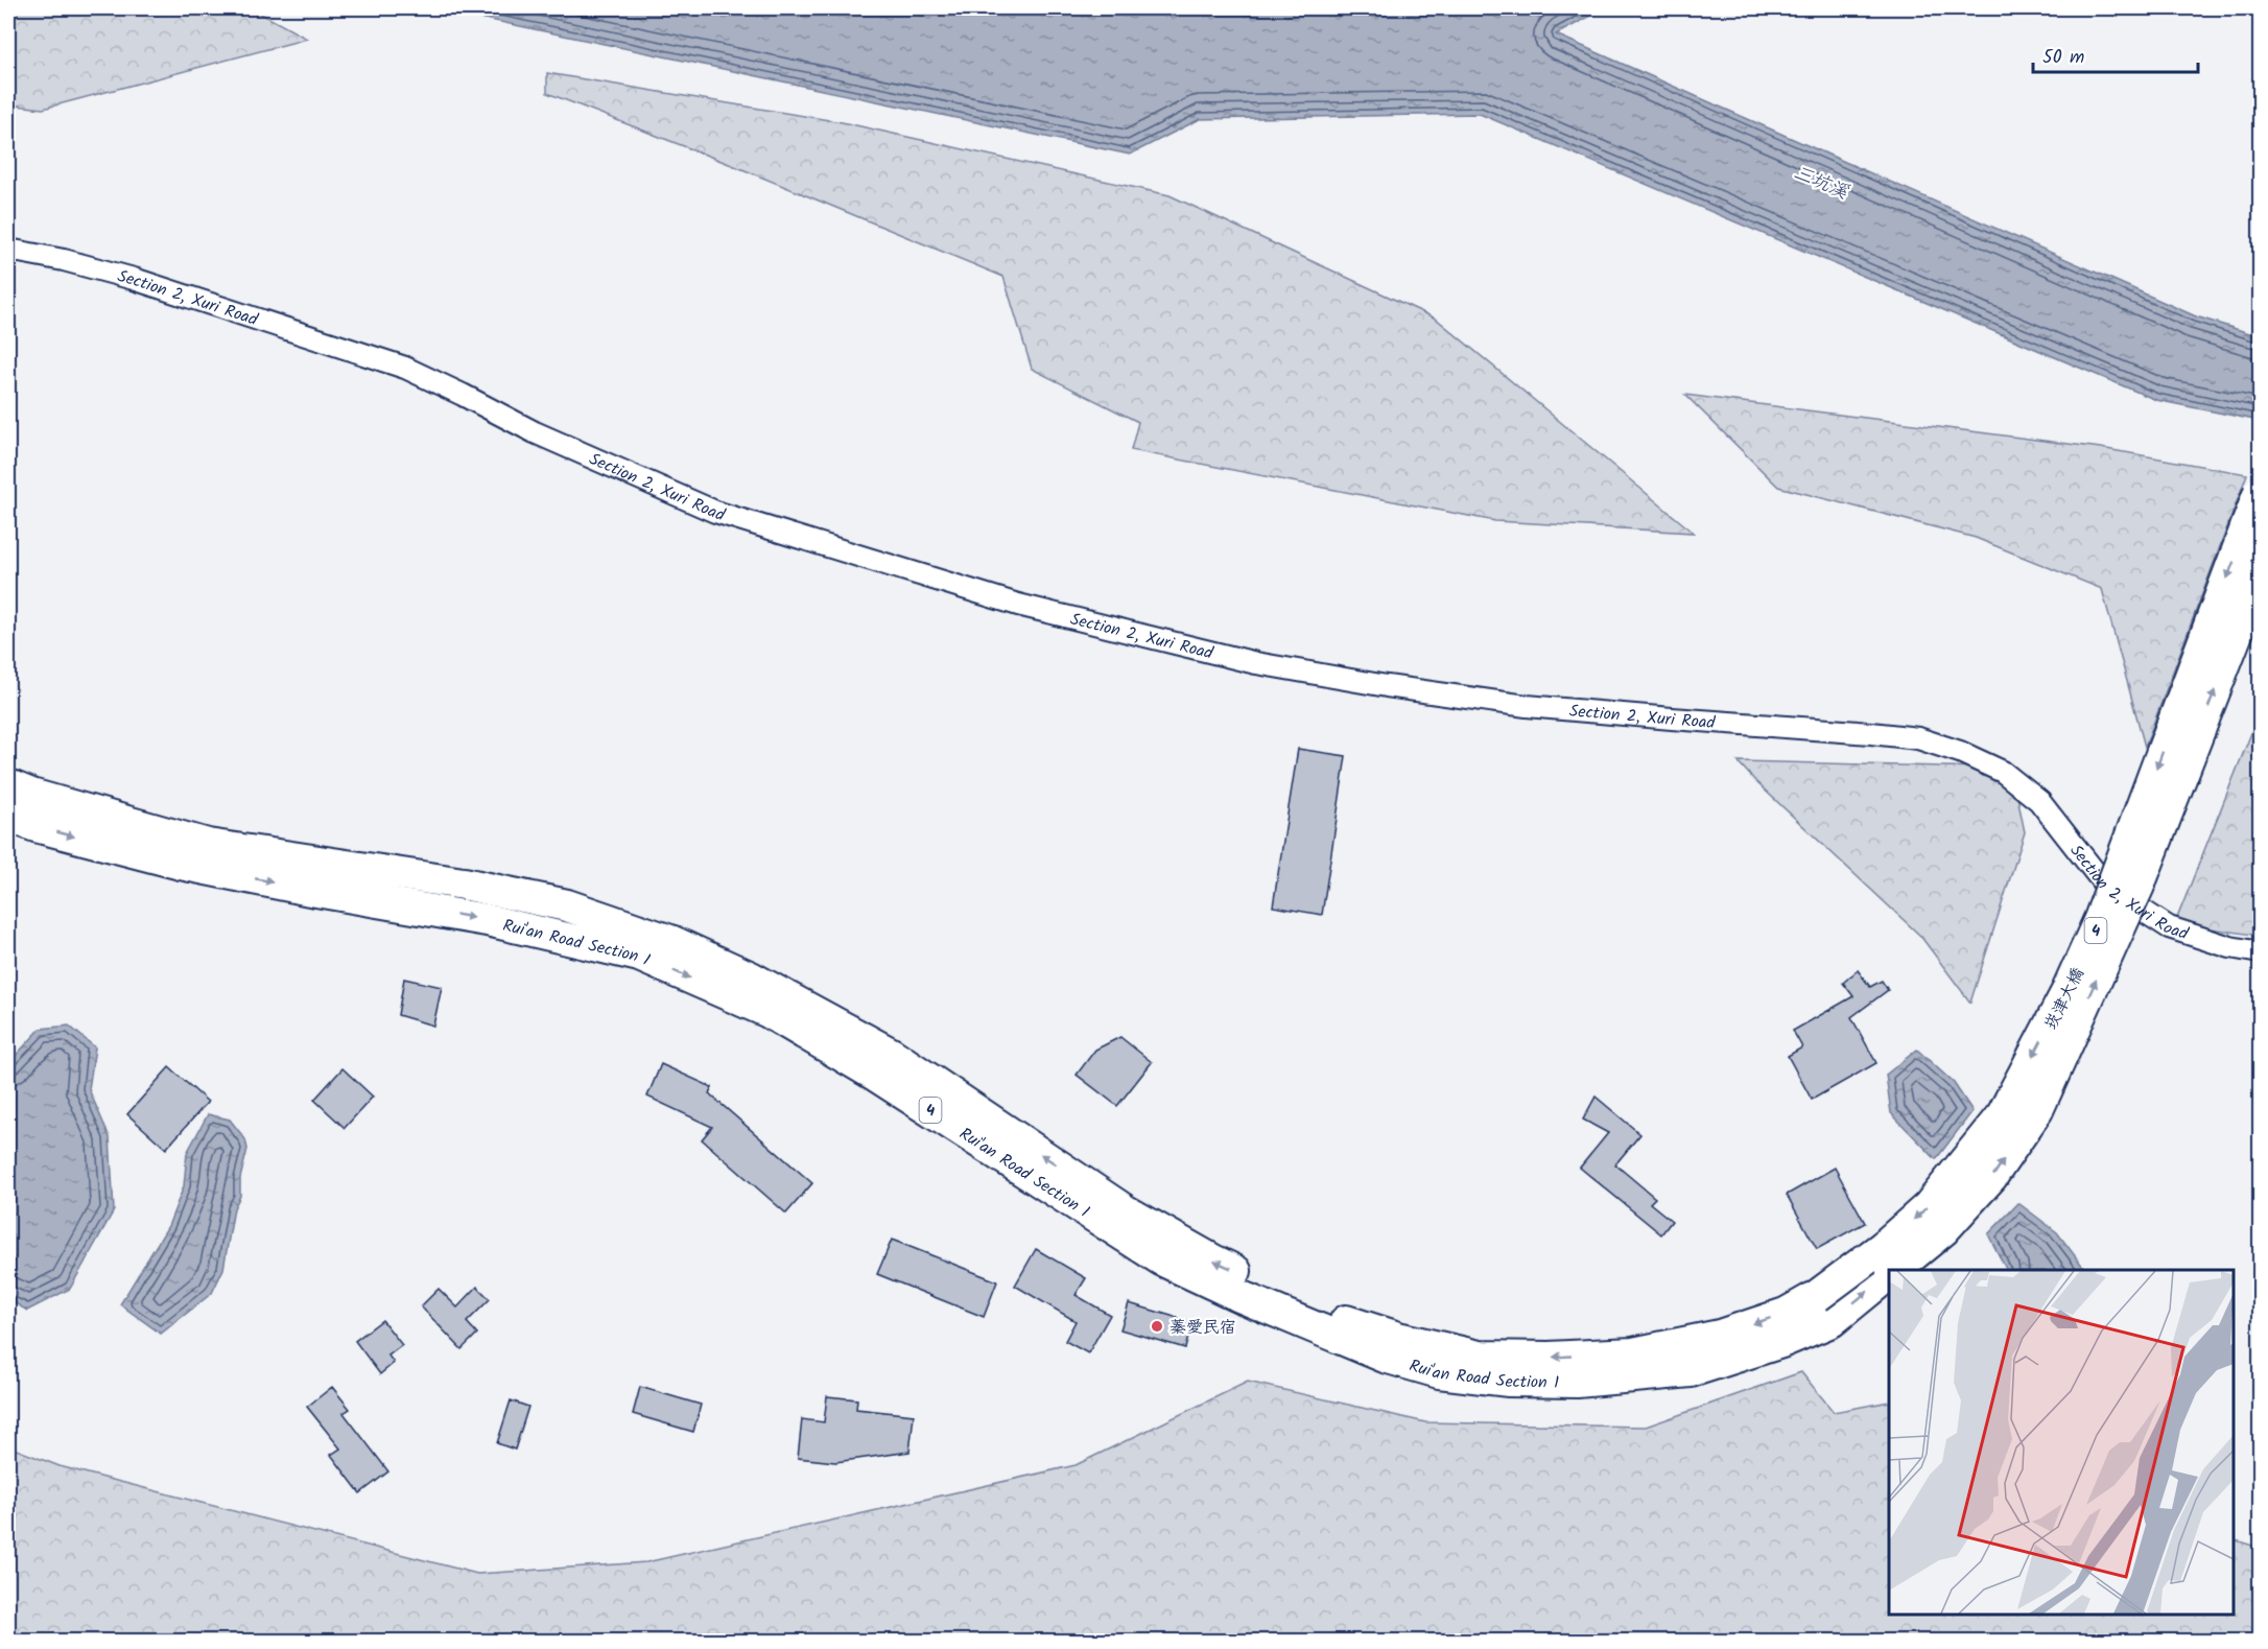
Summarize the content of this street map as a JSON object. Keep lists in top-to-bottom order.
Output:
{
  "streets": {
    "main road": ["4", "Rui'an Road Section 1", "崁津大橋"],
    "street": ["Section 2, Xuri Road"]
  },
  "crossings": [
    ["Rui'an Road Section 1", "崁津大橋"]
  ],
  "water": ["三坑溪"],
  "places": ["蓁愛民宿"],
  "scale_bar": "50 m"
}
